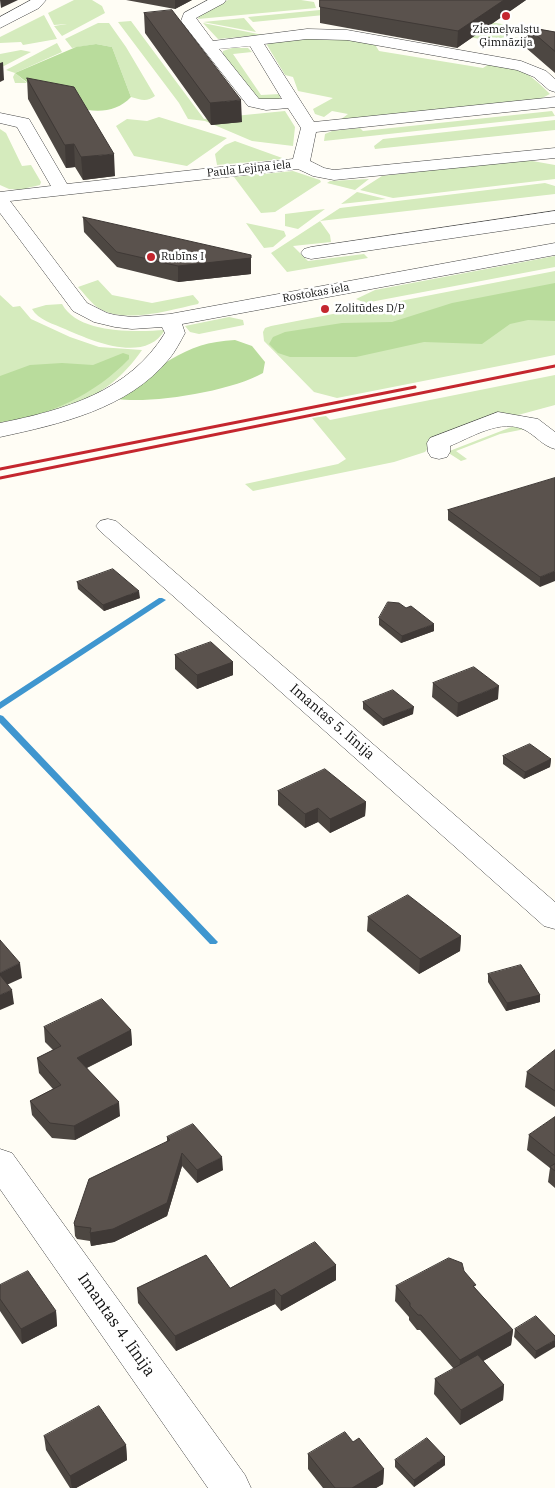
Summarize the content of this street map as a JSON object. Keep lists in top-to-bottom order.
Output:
{
  "streets": {
    "street": [
      "Paula Lejiņa iela",
      "Rostokas iela",
      "Imantas 5. līnija",
      "Imantas 4. līnija"
    ]
  },
  "places": ["Ziemeļvalstu Ģimnāzija", "Rubīns I", "Zolitūdes D/P"]
}
